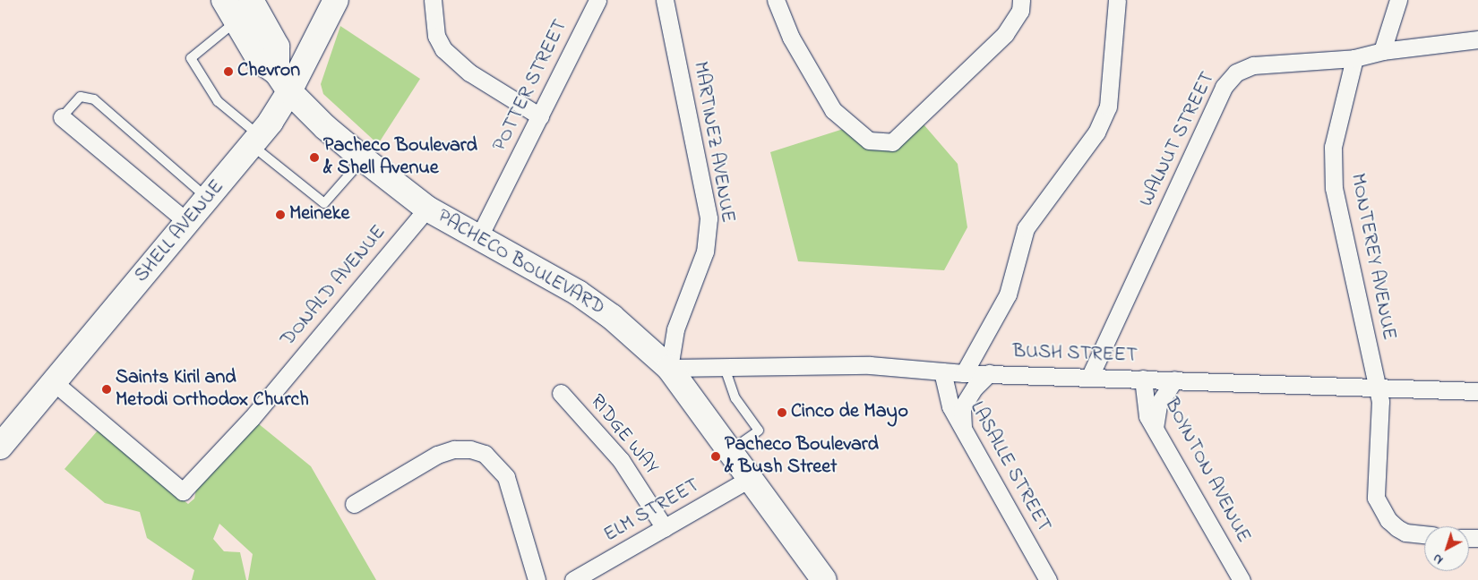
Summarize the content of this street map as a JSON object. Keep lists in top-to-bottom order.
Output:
{
  "streets": {
    "main road": ["SHELL AVENUE", "PACHECO BOULEVARD"],
    "street": [
      "POTTER STREET",
      "WALNUT STREET",
      "MARTINEZ AVENUE",
      "MONTEREY AVENUE",
      "DONALD AVENUE",
      "BUSH STREET",
      "RIDGE WAY",
      "LASALLE STREET",
      "BOYNTON AVENUE",
      "ELM STREET"
    ]
  },
  "crossings": [
    ["POTTER STREET", "PACHECO BOULEVARD"],
    ["WALNUT STREET", "MONTEREY AVENUE"],
    ["WALNUT STREET", "BUSH STREET"],
    ["MARTINEZ AVENUE", "PACHECO BOULEVARD"],
    ["MARTINEZ AVENUE", "BUSH STREET"],
    ["SHELL AVENUE", "PACHECO BOULEVARD"],
    ["SHELL AVENUE", "DONALD AVENUE"],
    ["MONTEREY AVENUE", "BUSH STREET"],
    ["PACHECO BOULEVARD", "DONALD AVENUE"],
    ["PACHECO BOULEVARD", "BUSH STREET"],
    ["PACHECO BOULEVARD", "ELM STREET"],
    ["BUSH STREET", "LASALLE STREET"],
    ["BUSH STREET", "BOYNTON AVENUE"],
    ["RIDGE WAY", "ELM STREET"]
  ],
  "places": [
    "Chevron",
    "Pacheco Boulevard & Shell Avenue",
    "Meineke",
    "Saints Kiril and Metodi Orthodox Church",
    "Cinco de Mayo",
    "Pacheco Boulevard & Bush Street"
  ],
  "north": "bottom left"
}
